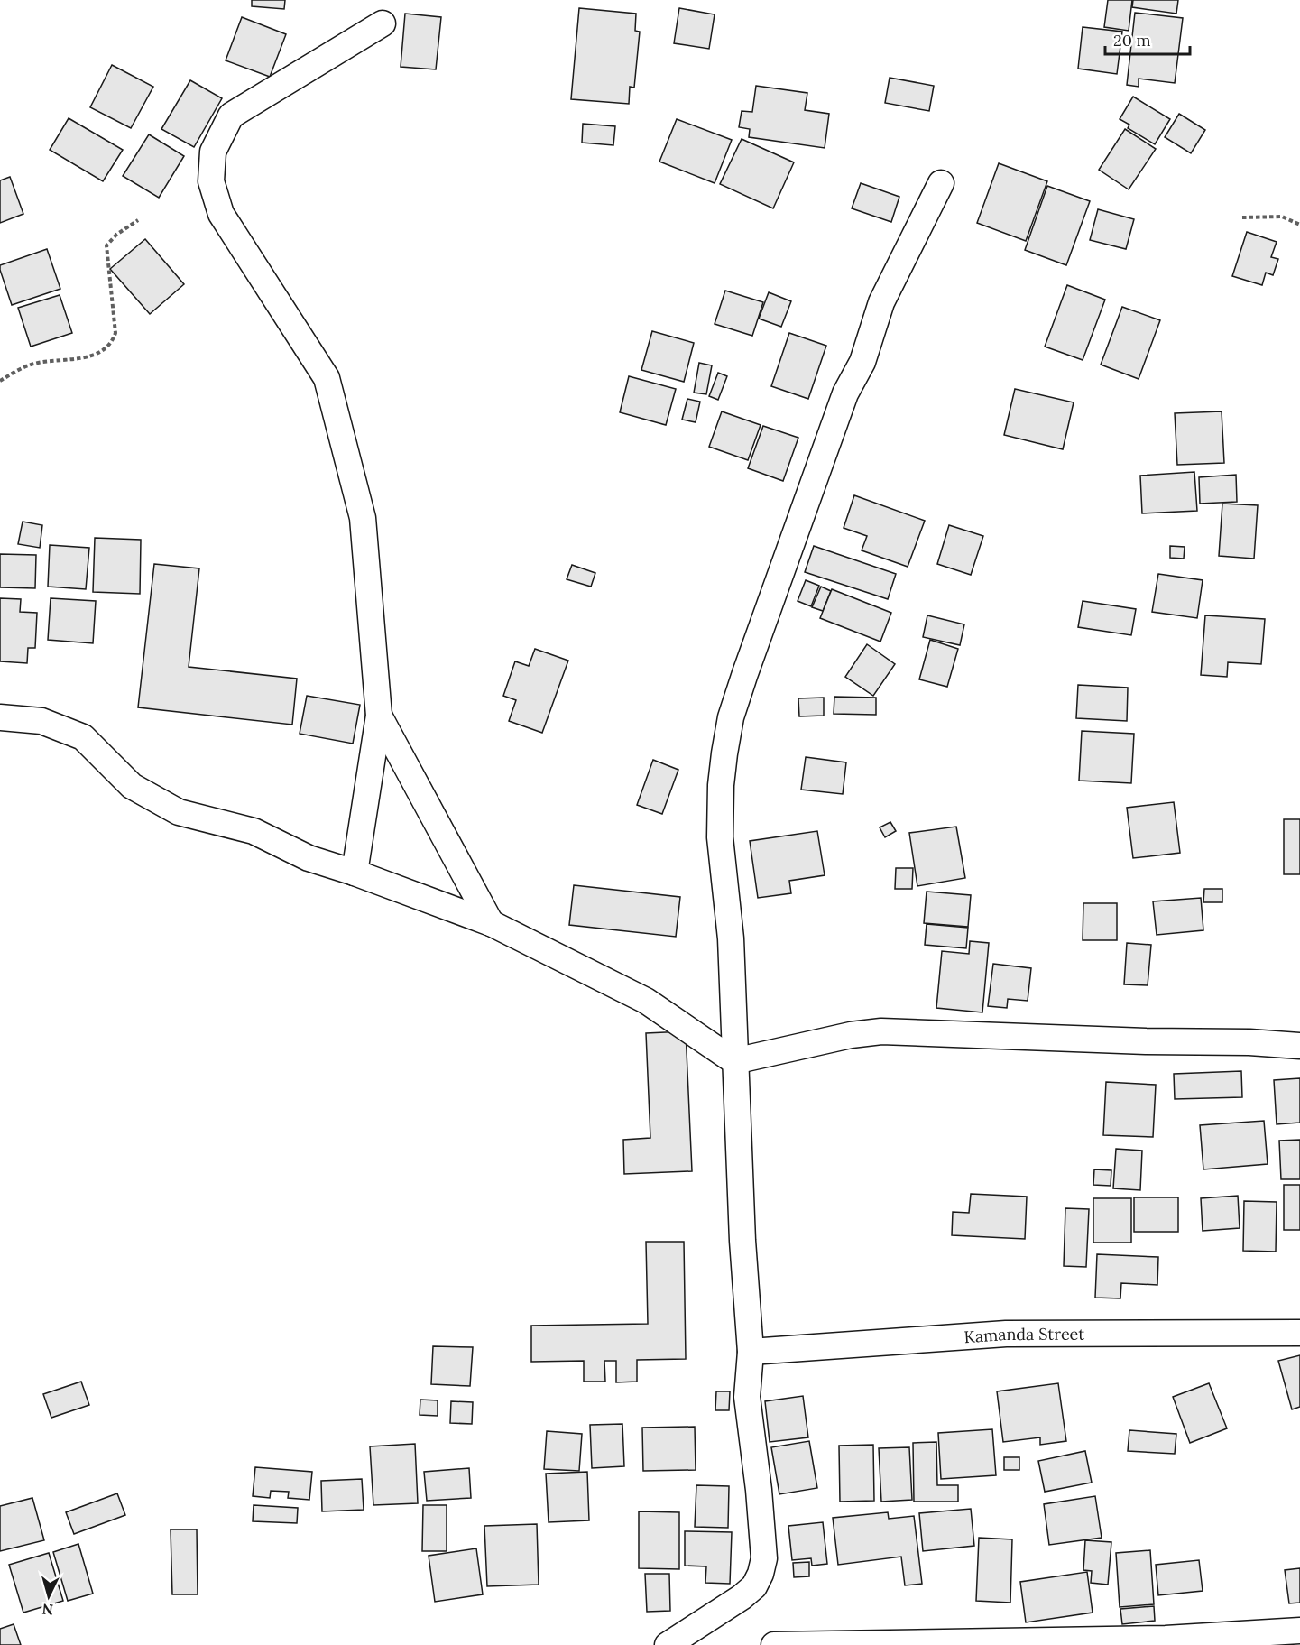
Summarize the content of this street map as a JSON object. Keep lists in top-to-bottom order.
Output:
{
  "streets": {
    "street": ["Kamanda Street"]
  },
  "scale_bar": "20 m",
  "north": "bottom"
}
